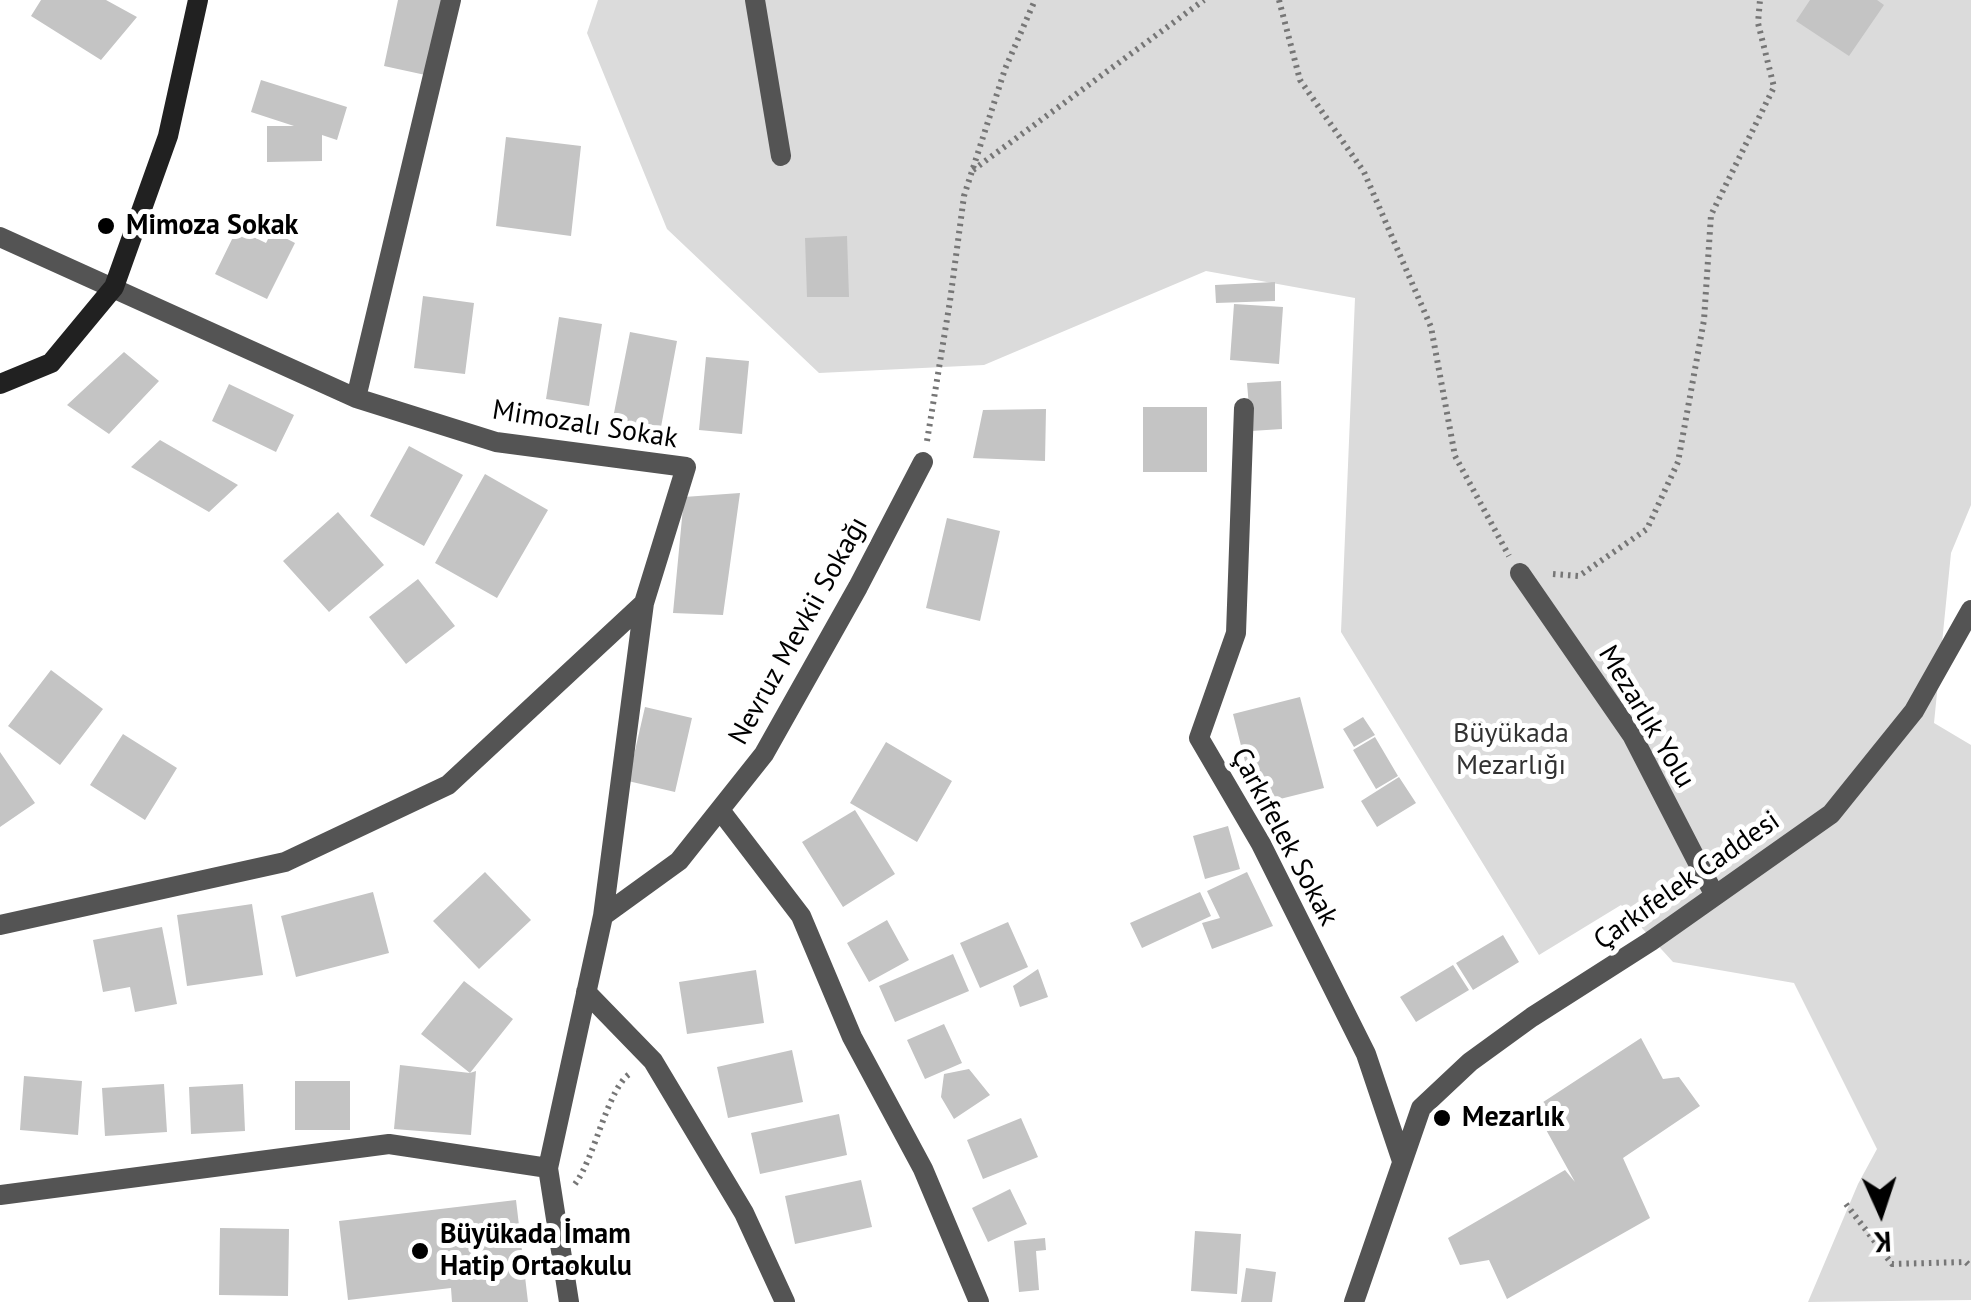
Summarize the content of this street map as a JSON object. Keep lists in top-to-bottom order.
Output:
{
  "streets": {
    "street": [
      "Mimozalı Sokak",
      "Nevruz Mevkii Sokağı",
      "Mezarlık Yolu",
      "Çarkıfelek Sokak",
      "Çarkıfelek Caddesi"
    ]
  },
  "crossings": [
    ["Mimozalı Sokak", "Nevruz Mevkii Sokağı"],
    ["Mezarlık Yolu", "Çarkıfelek Caddesi"],
    ["Çarkıfelek Sokak", "Çarkıfelek Caddesi"]
  ],
  "parks": ["Büyükada Mezarlığı"],
  "places": ["Mimoza Sokak", "Mezarlık", "Büyükada İmam Hatip Ortaokulu"],
  "north": "bottom"
}
